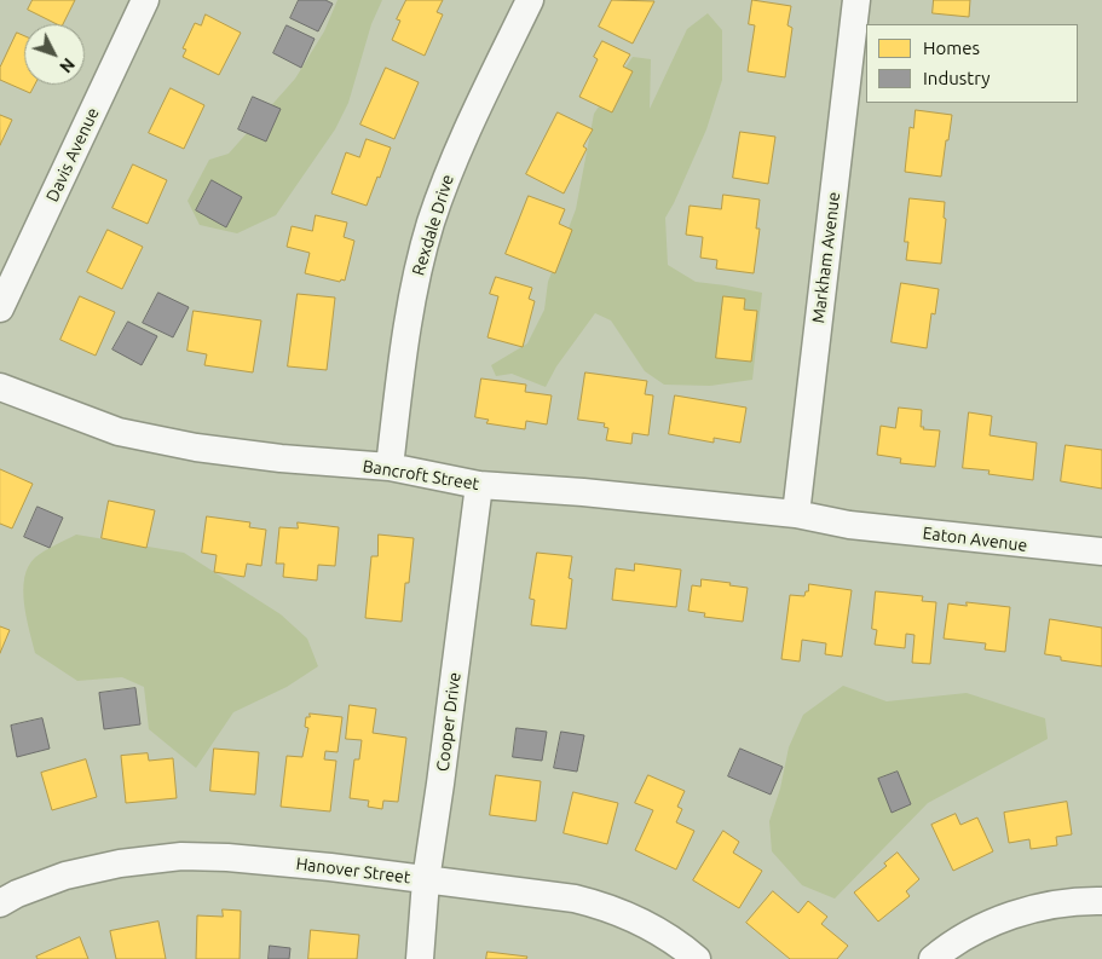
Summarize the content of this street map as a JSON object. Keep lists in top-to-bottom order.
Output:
{
  "streets": {
    "street": [
      "Davis Avenue",
      "Rexdale Drive",
      "Markham Avenue",
      "Bancroft Street",
      "Eaton Avenue",
      "Cooper Drive",
      "Hanover Street"
    ]
  },
  "crossings": [
    ["Rexdale Drive", "Bancroft Street"],
    ["Markham Avenue", "Bancroft Street"],
    ["Bancroft Street", "Eaton Avenue"],
    ["Bancroft Street", "Cooper Drive"],
    ["Cooper Drive", "Hanover Street"]
  ],
  "legend": ["Homes", "Industry"],
  "north": "bottom right"
}
